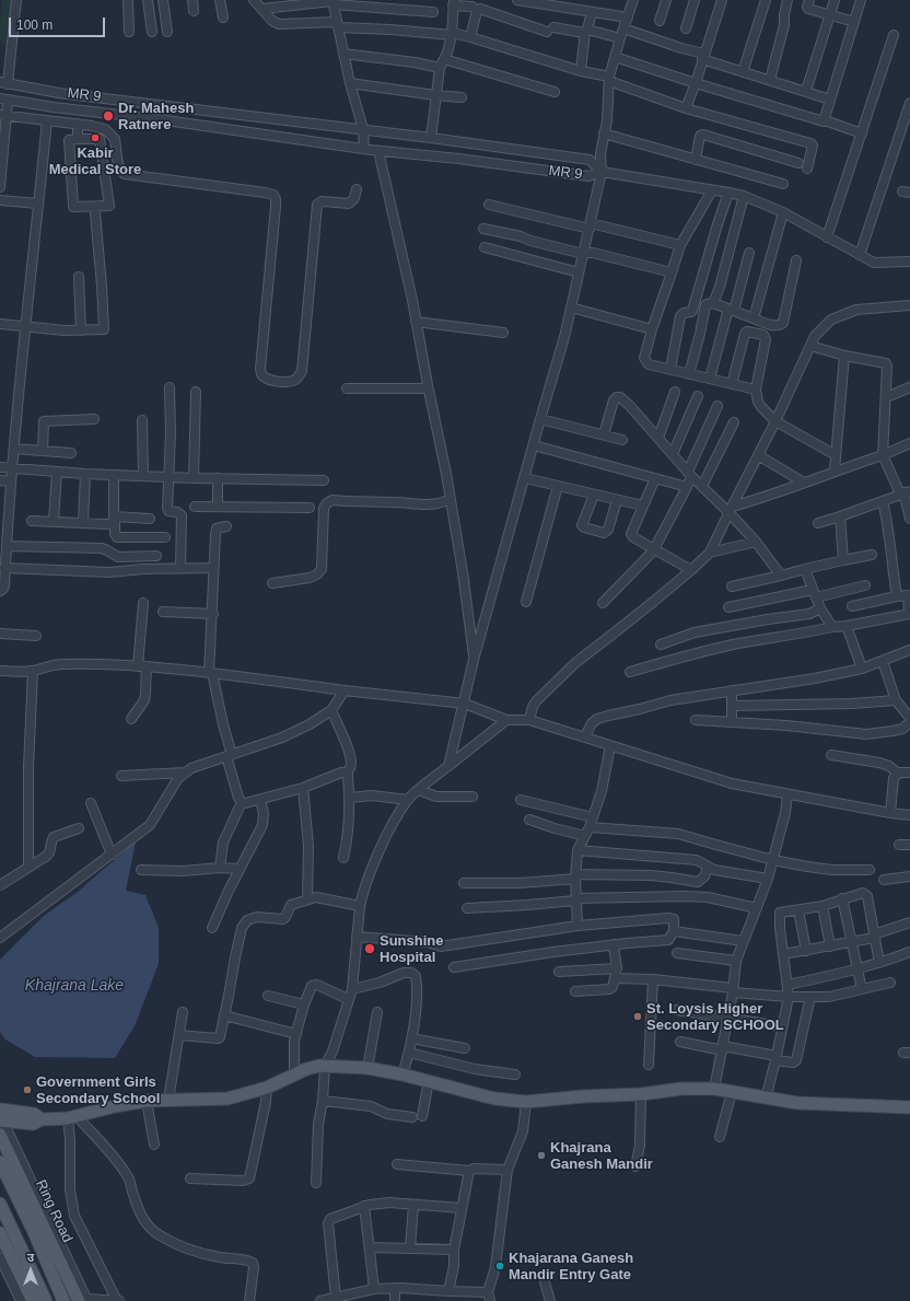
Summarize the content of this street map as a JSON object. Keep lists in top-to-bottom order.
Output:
{
  "streets": {
    "main road": ["Ring Road"],
    "street": ["MR 9"]
  },
  "water": ["Khajrana Lake"],
  "places": [
    "Dr. Mahesh Ratnere",
    "Kabir Medical Store",
    "Sunshine Hospital",
    "St. Loysis Higher Secondary SCHOOL",
    "Government Girls Secondary School",
    "Khajrana Ganesh Mandir",
    "Khajarana Ganesh Mandir Entry Gate"
  ],
  "scale_bar": "100 m",
  "north": "top"
}
